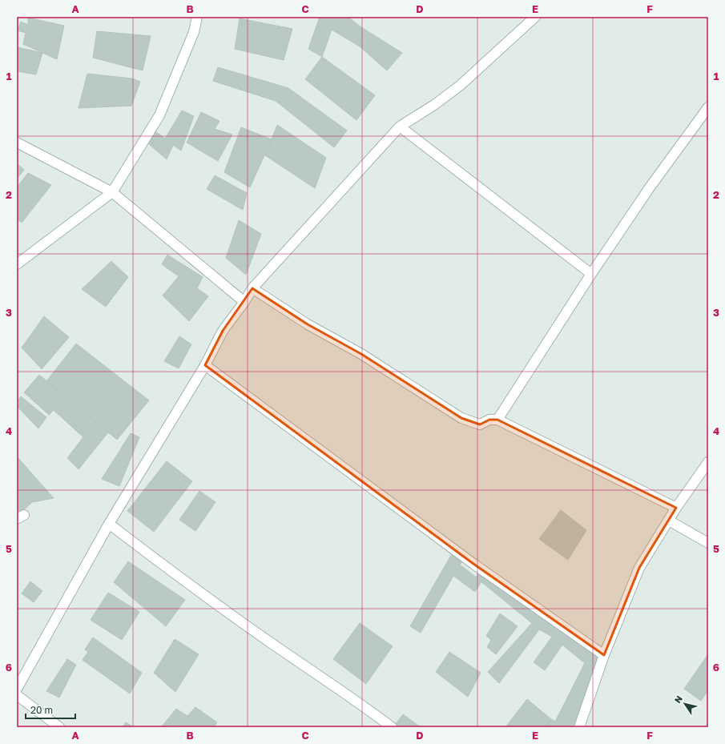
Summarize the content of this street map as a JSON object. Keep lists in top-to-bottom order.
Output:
{
  "scale_bar": "20 m",
  "north": "top left",
  "grid": {
    "columns": [
      "A",
      "B",
      "C",
      "D",
      "E",
      "F"
    ],
    "rows": [
      "1",
      "2",
      "3",
      "4",
      "5",
      "6"
    ]
  }
}
